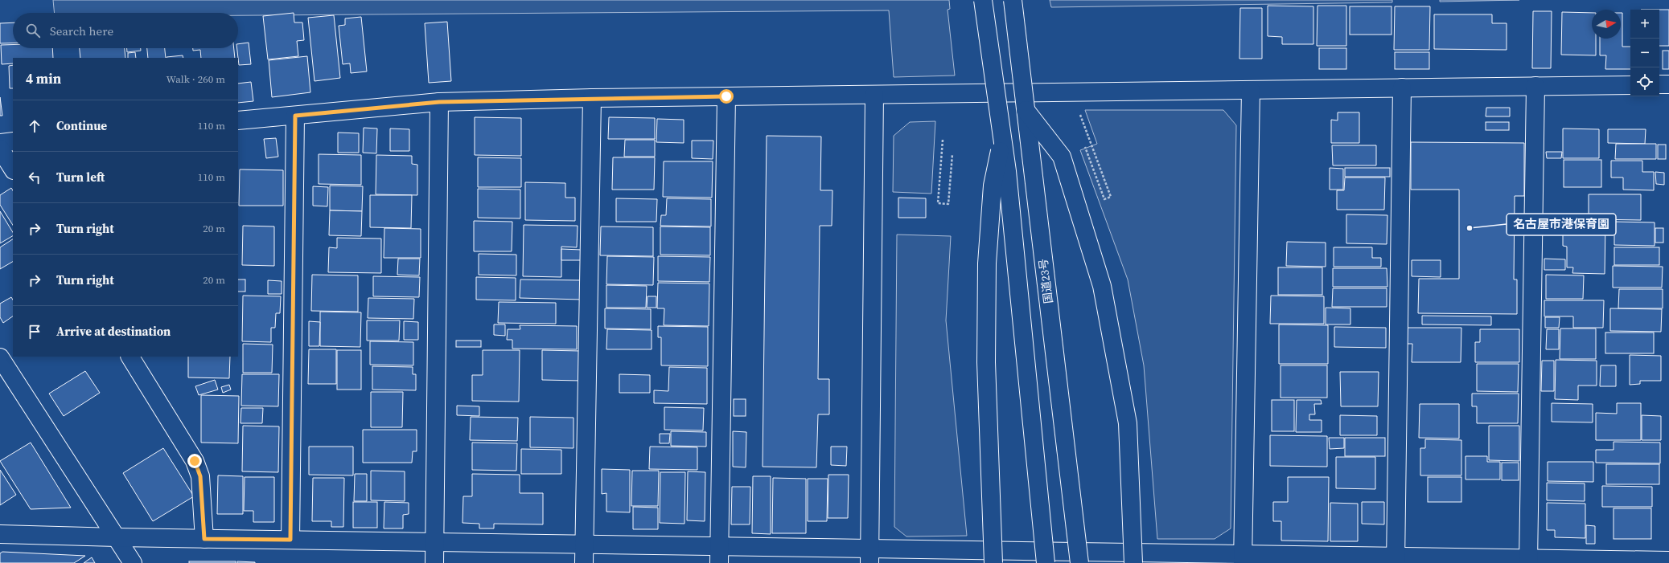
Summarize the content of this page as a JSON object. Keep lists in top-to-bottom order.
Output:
{
  "streets": {
    "main road": ["国道23号"]
  },
  "places": ["名古屋市港保育園"],
  "north": "right",
  "page": {
    "map_buttons": ["+", "−"],
    "search": "Search here",
    "heading": ["4 min", "Walk · 260 m"],
    "list": [
      ["Continue", "110 m"],
      ["Turn left", "110 m"],
      ["Turn right", "20 m"],
      ["Turn right", "20 m"],
      "Arrive at destination"
    ]
  }
}
